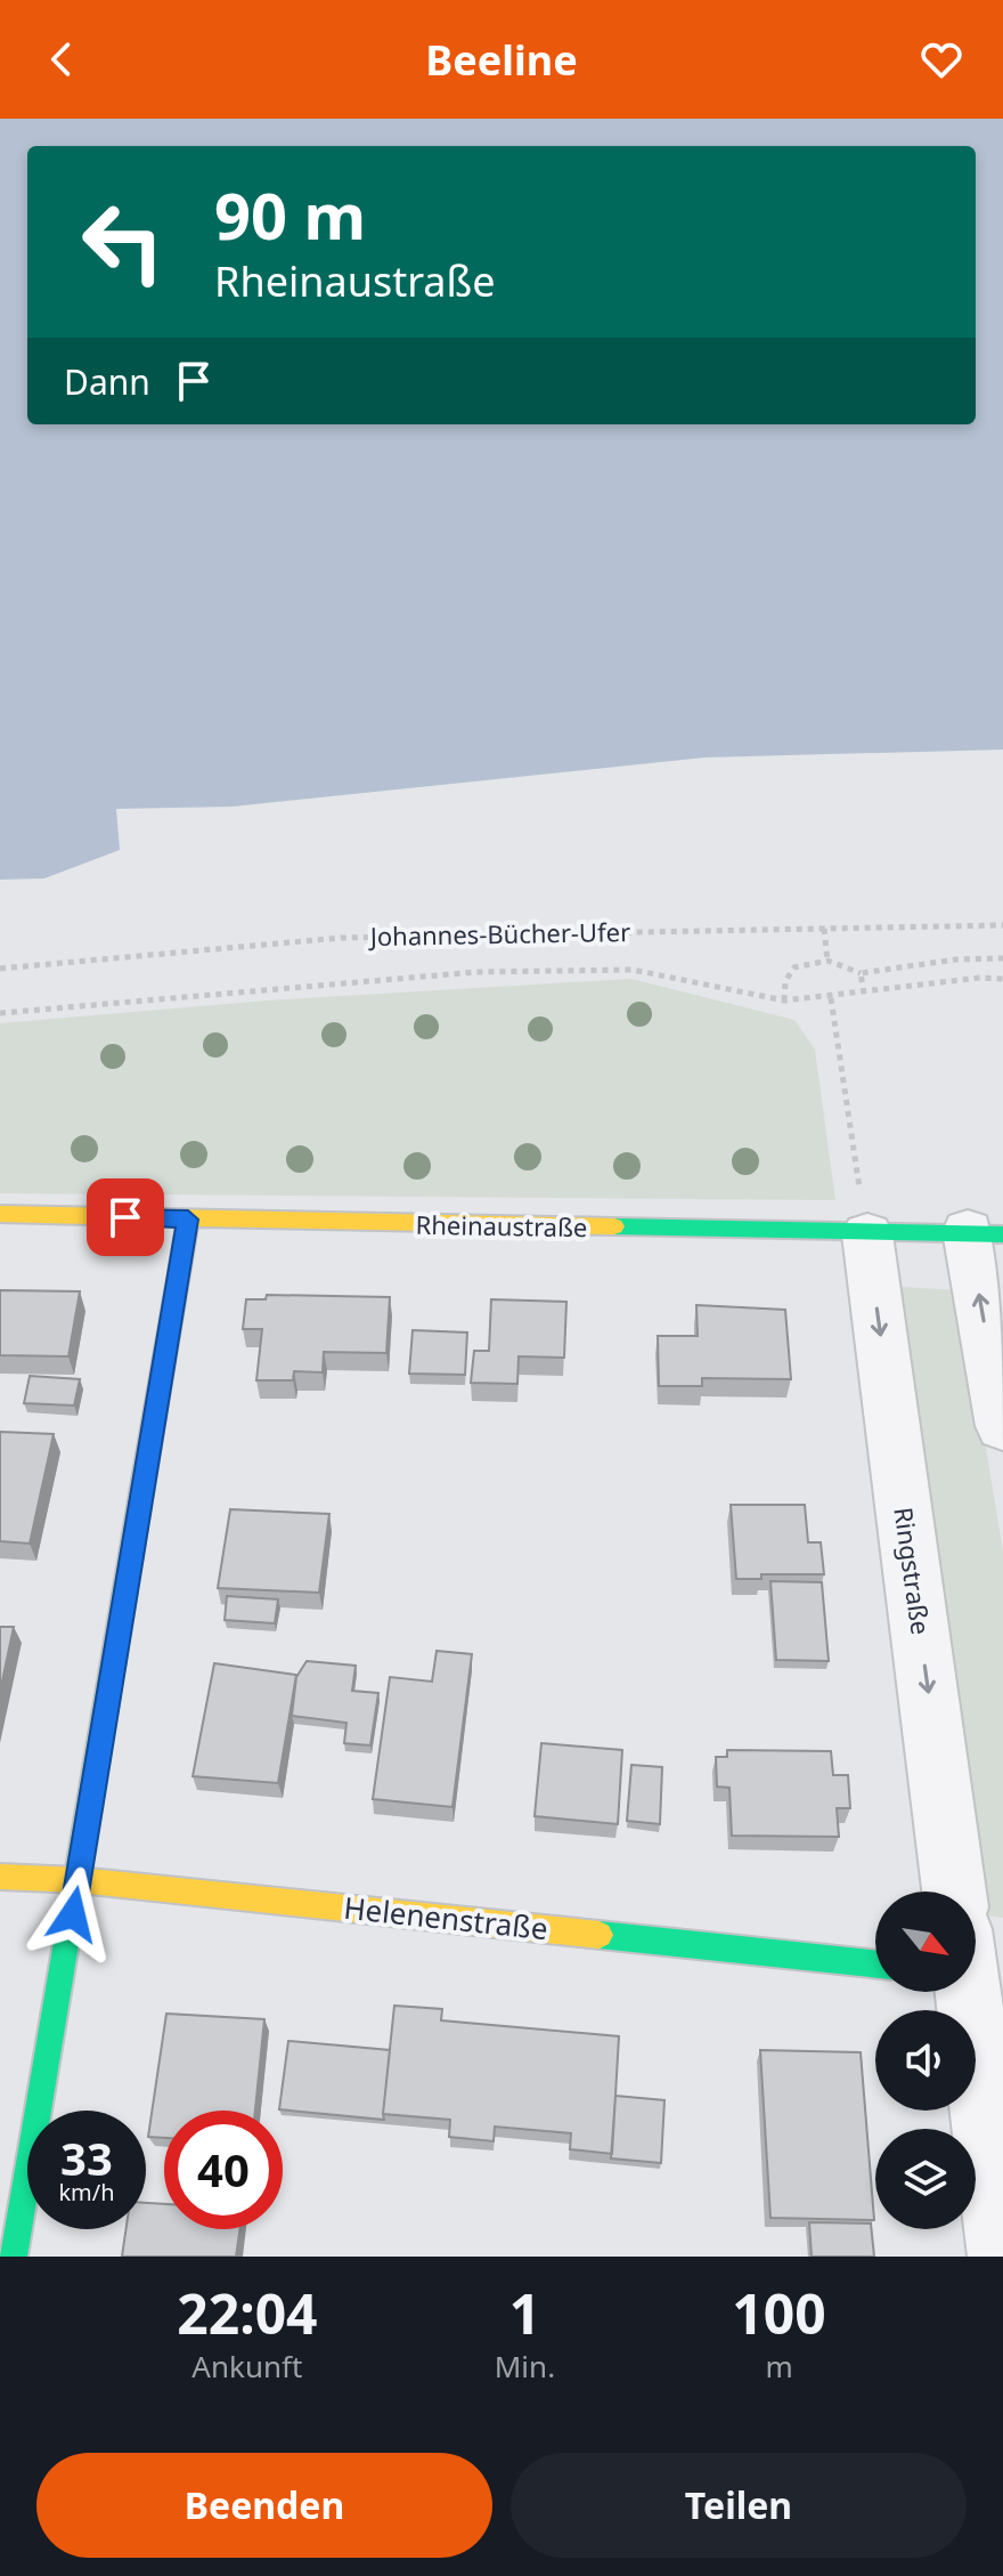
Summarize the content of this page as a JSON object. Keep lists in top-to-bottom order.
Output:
{
  "streets": {
    "street": ["Rheinaustraße", "Ringstraße", "Helenenstraße"],
    "path": ["Johannes-Bücher-Ufer"]
  },
  "crossings": [
    ["Rheinaustraße", "Ringstraße"]
  ],
  "one_way": ["Ringstraße"],
  "north": "bottom right",
  "page": {
    "header": "Beeline",
    "turn": ["90 m", "Rheinaustraße"],
    "then": "Dann",
    "speed": "33 km/h",
    "limit": "40",
    "eta": [
      "22:04",
      "Ankunft",
      "1",
      "Min.",
      "100",
      "m"
    ],
    "buttons": ["Beenden", "Teilen"]
  }
}
